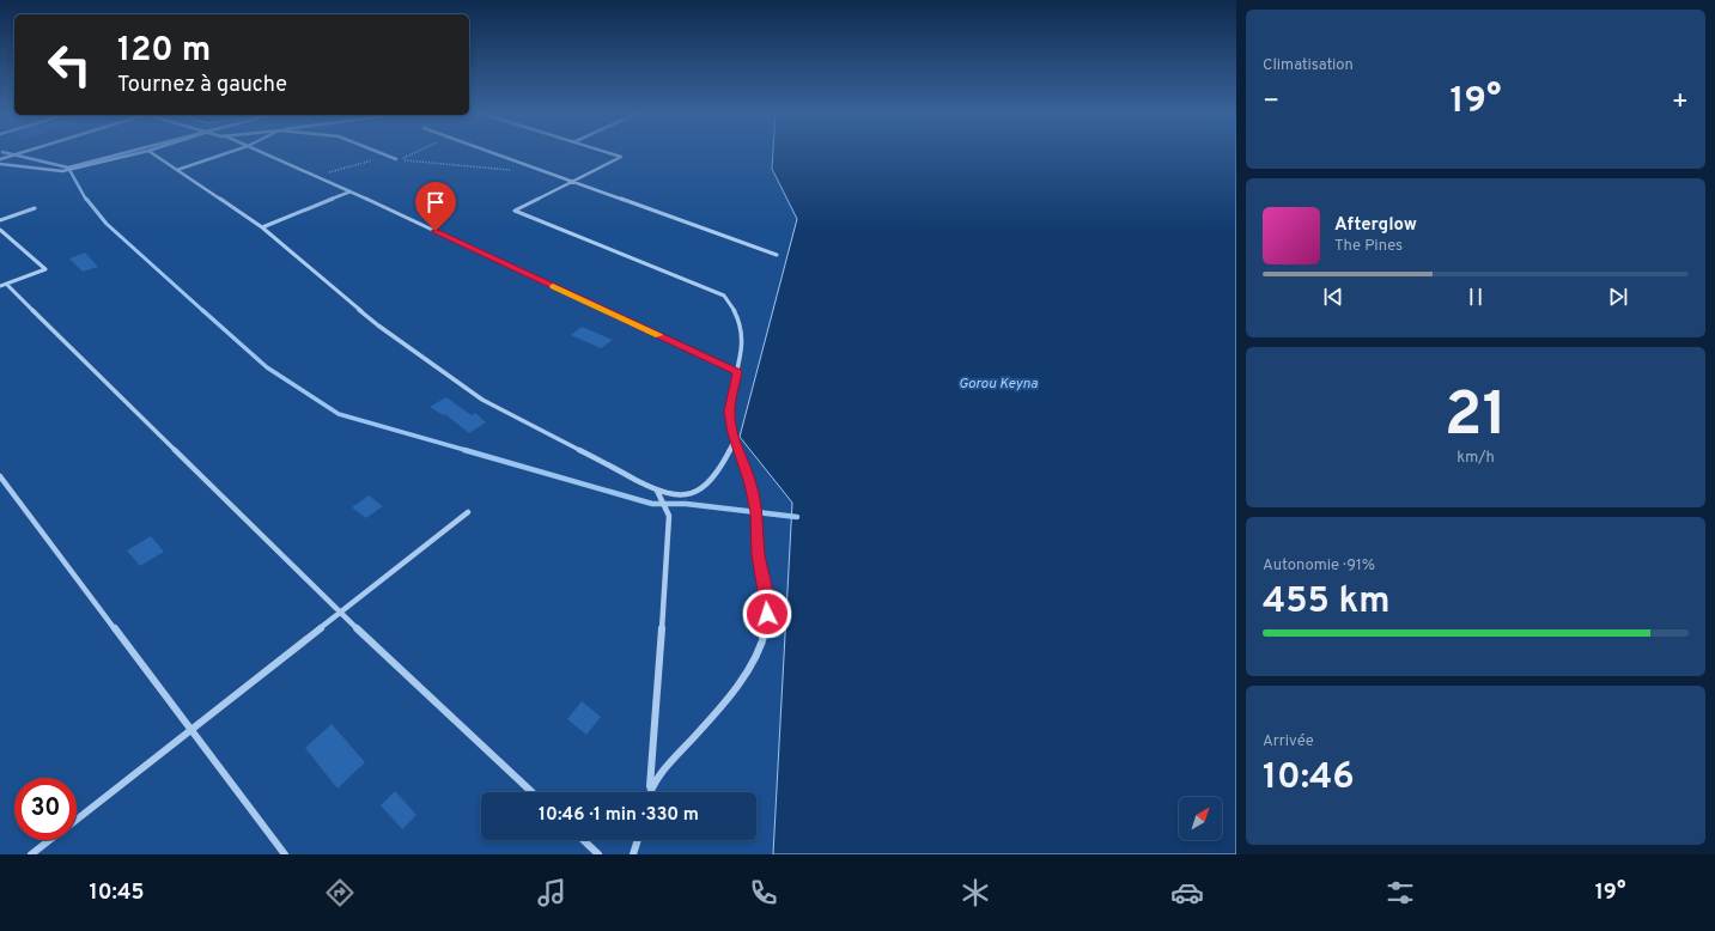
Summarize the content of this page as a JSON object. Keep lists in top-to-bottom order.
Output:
{
  "water": ["Gorou Keyna"],
  "north": "top right",
  "page": {
    "tile": [
      "Climatisation",
      ["21", "km/h"],
      ["Autonomie · 91%", "455 km"],
      ["Arrivée", "10:46"]
    ],
    "turn": ["120 m", "Tournez à gauche"],
    "heat": ["−", "19°", "+"],
    "song": ["Afterglow", "The Pines"],
    "limit": "30",
    "trip": "10:46 · 1 min · 330 m",
    "tabs": ["10:45", "19°"]
  }
}
